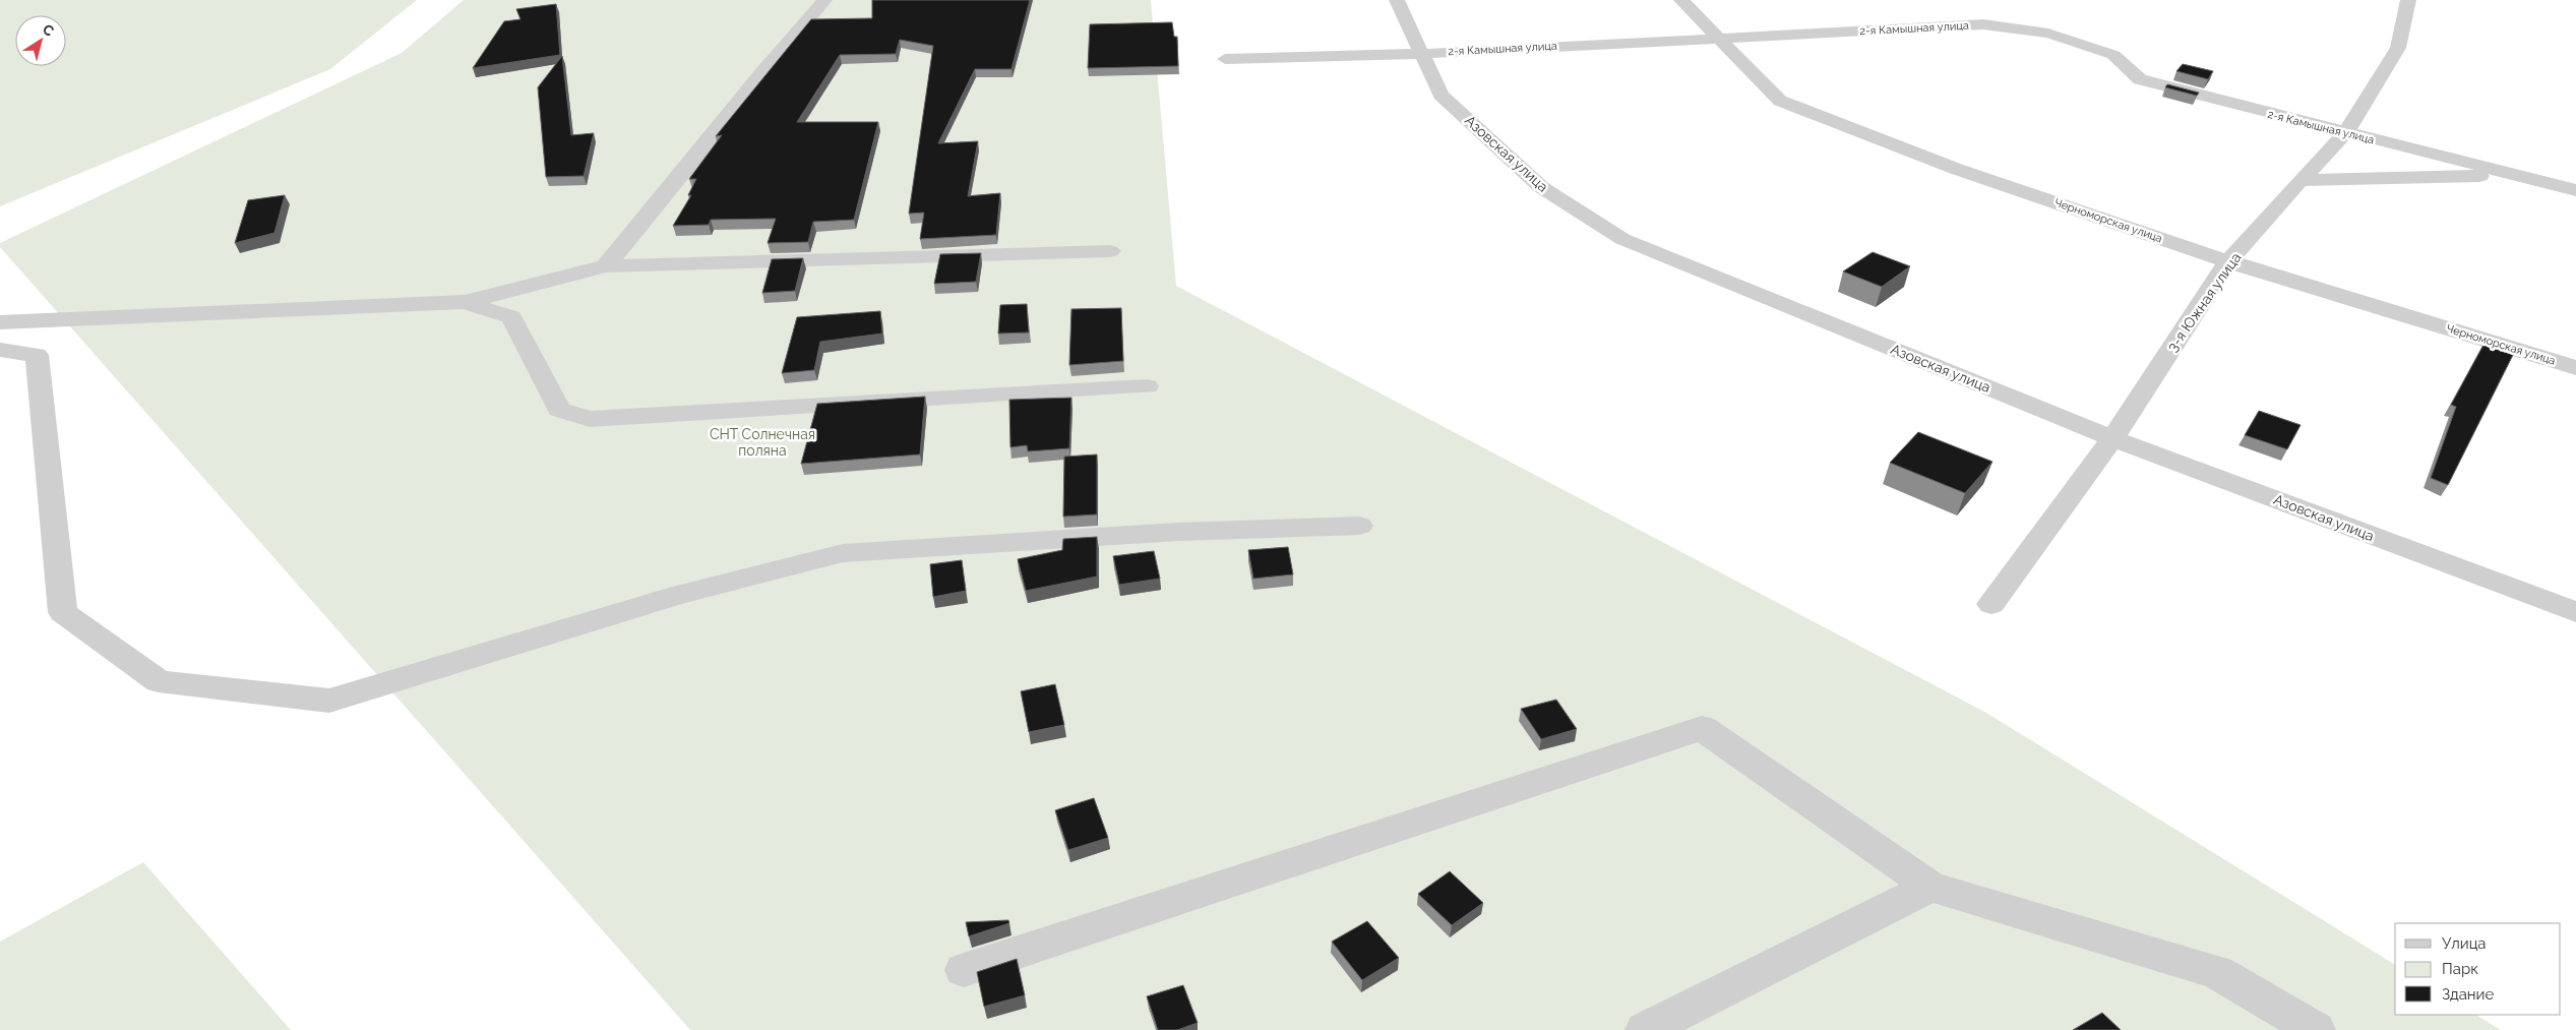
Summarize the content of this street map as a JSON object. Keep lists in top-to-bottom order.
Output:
{
  "streets": {
    "street": [
      "2-я Камышная улица",
      "Азовская улица",
      "Черноморская улица",
      "3-я Южная улица"
    ]
  },
  "crossings": [
    ["2-я Камышная улица", "Азовская улица"],
    ["2-я Камышная улица", "Черноморская улица"],
    ["2-я Камышная улица", "3-я Южная улица"],
    ["Азовская улица", "3-я Южная улица"],
    ["Черноморская улица", "3-я Южная улица"]
  ],
  "parks": ["СНТ Солнечная поляна"],
  "legend": ["Улица", "Парк", "Здание"],
  "north": "top right"
}
